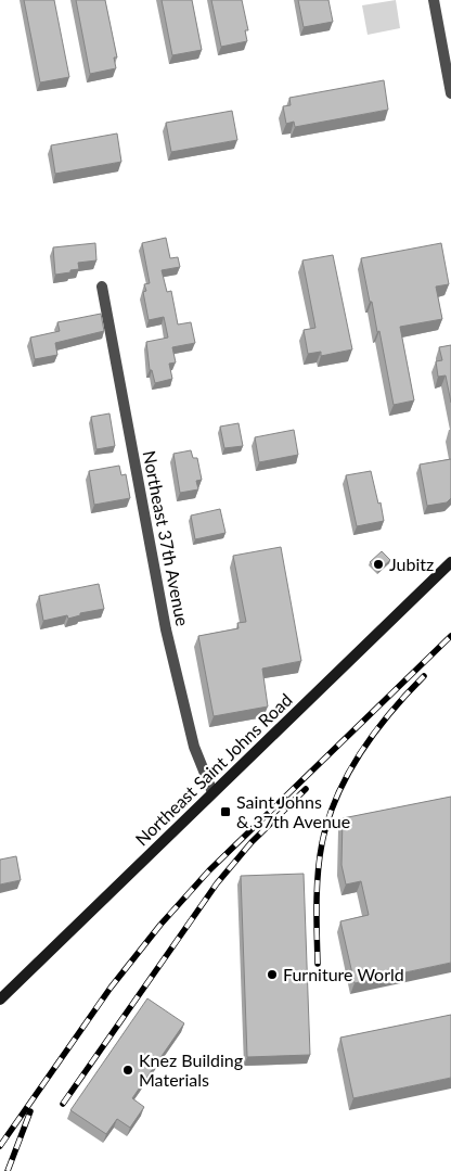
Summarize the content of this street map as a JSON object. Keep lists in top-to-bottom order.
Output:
{
  "streets": {
    "main road": ["Northeast Saint Johns Road"],
    "street": ["Northeast 37th Avenue"]
  },
  "crossings": [
    ["Northeast 37th Avenue", "Northeast Saint Johns Road"]
  ],
  "places": {
    "other": ["Jubitz", "Furniture World", "Knez Building Materials"],
    "transit": ["Saint Johns & 37th Avenue"]
  }
}
